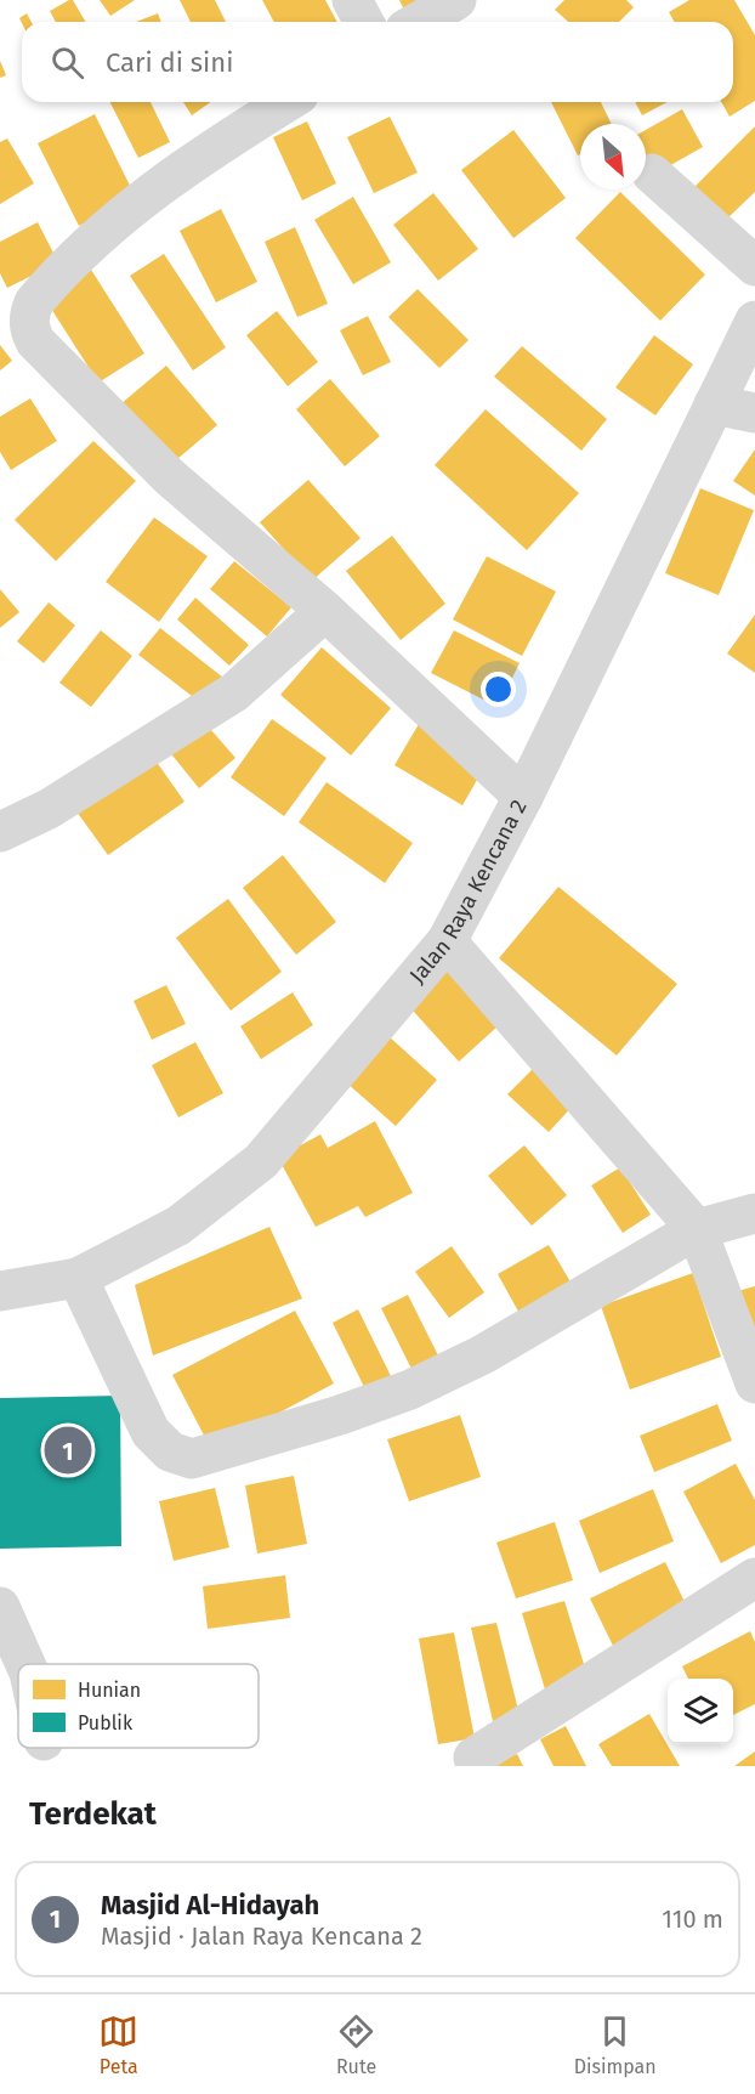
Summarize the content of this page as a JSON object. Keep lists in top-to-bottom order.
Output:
{
  "streets": {
    "street": ["Jalan Raya Kencana 2"]
  },
  "legend": ["Hunian", "Publik"],
  "north": "bottom right",
  "page": {
    "search": "Cari di sini",
    "pins": "1",
    "heading": "Terdekat",
    "list": [
      {
        "mark": "1",
        "name": "Masjid Al-Hidayah",
        "note": "Masjid · Jalan Raya Kencana 2",
        "value": "110 m"
      }
    ],
    "nav": ["Peta", "Rute", "Disimpan"]
  }
}
